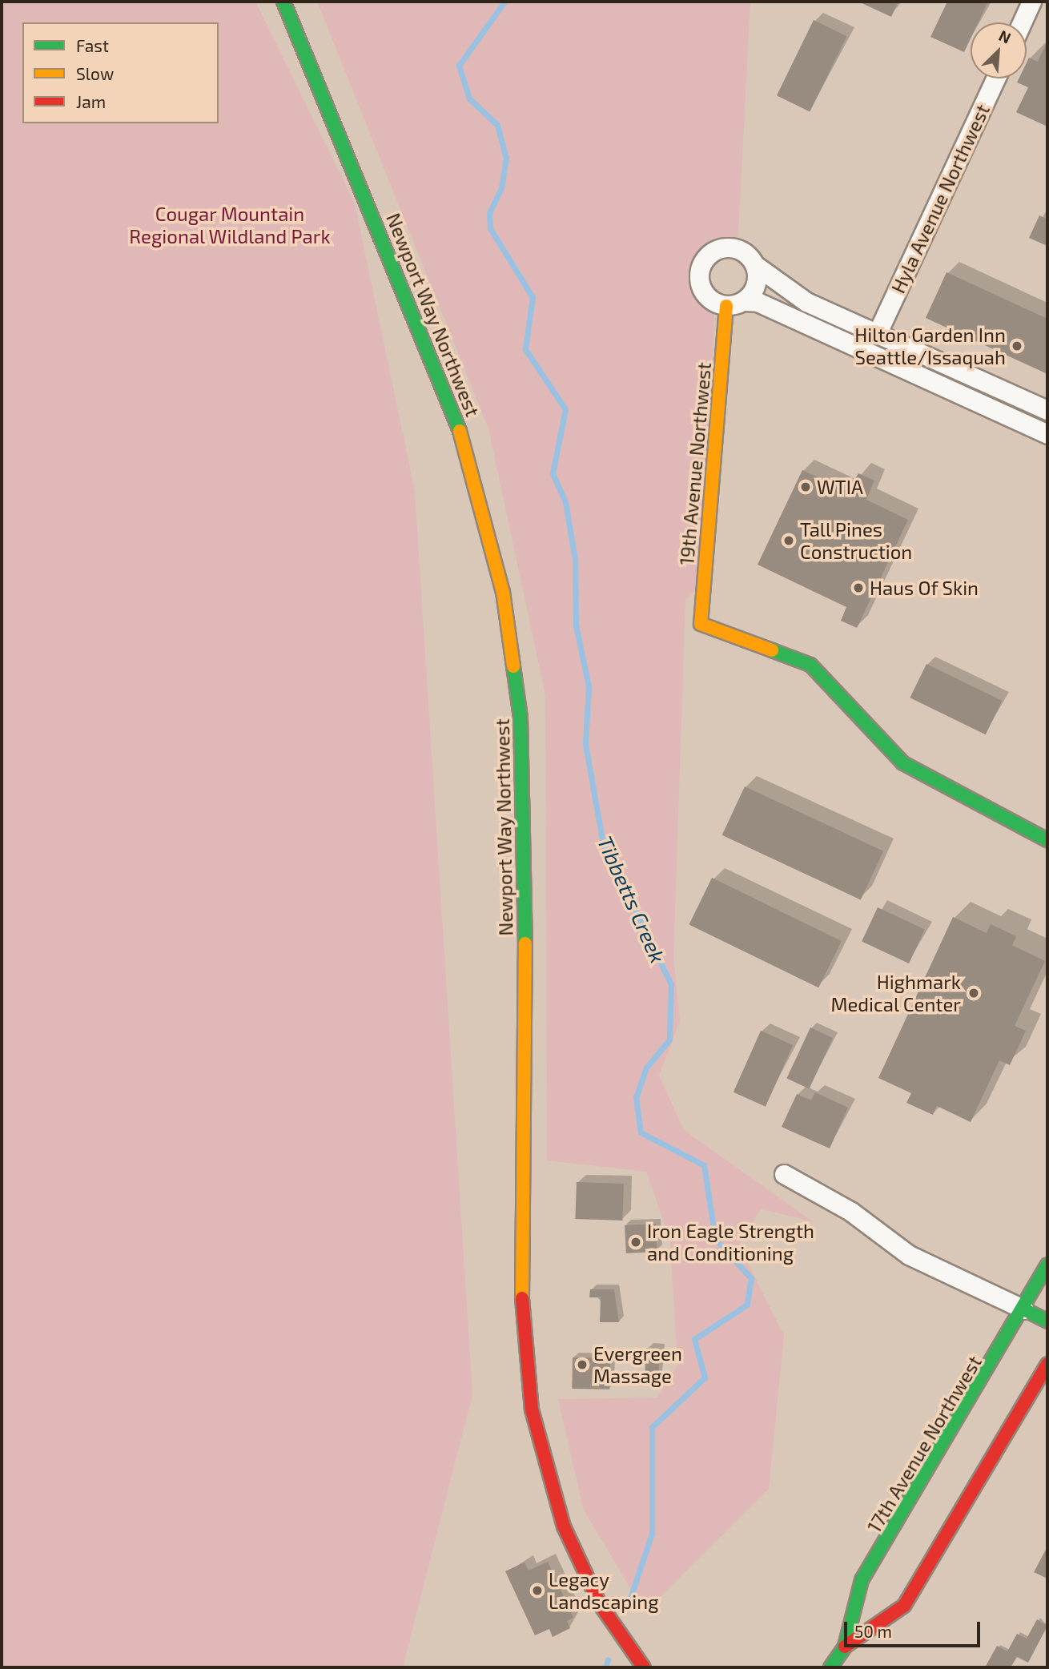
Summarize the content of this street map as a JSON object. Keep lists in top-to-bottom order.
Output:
{
  "streets": {
    "street": [
      "Hyla Avenue Northwest",
      "Newport Way Northwest",
      "19th Avenue Northwest",
      "17th Avenue Northwest"
    ]
  },
  "water": ["Tibbetts Creek"],
  "parks": ["Cougar Mountain Regional Wildland Park"],
  "places": [
    "Hilton Garden Inn Seattle/Issaquah",
    "WTIA",
    "Tall Pines Construction",
    "Haus Of Skin",
    "Highmark Medical Center",
    "Iron Eagle Strength and Conditioning",
    "Evergreen Massage",
    "Legacy Landscaping"
  ],
  "legend": ["Fast", "Slow", "Jam"],
  "scale_bar": "50 m",
  "north": "top right"
}
